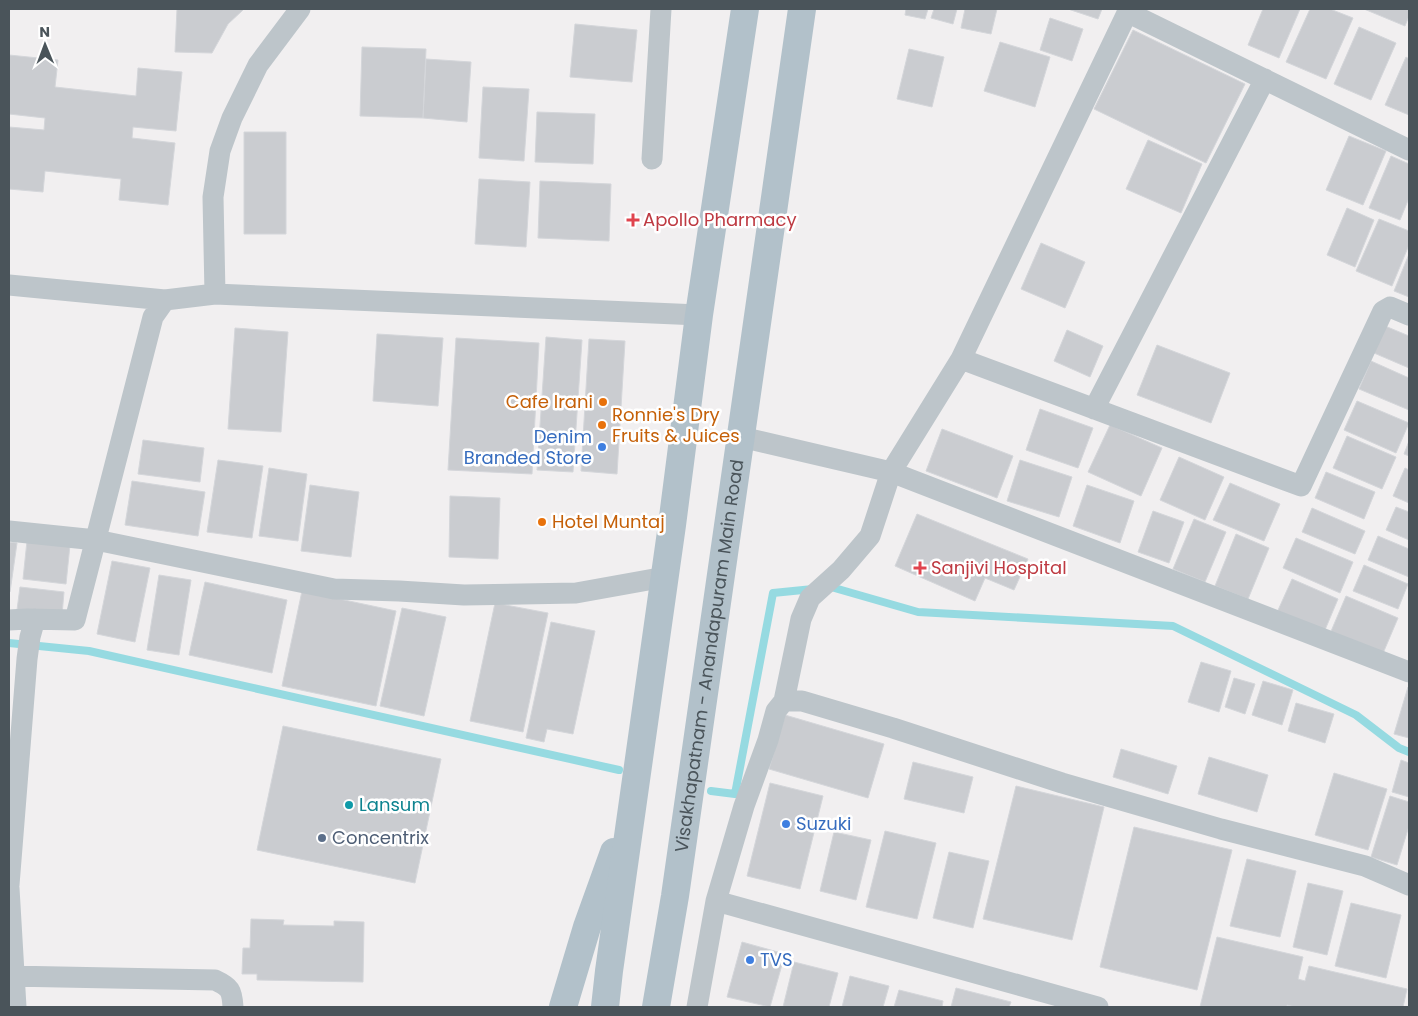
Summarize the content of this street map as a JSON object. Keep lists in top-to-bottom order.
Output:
{
  "streets": {
    "main road": ["Visakhapatnam - Anandapuram Main Road"]
  },
  "places": {
    "health": ["Apollo Pharmacy", "Sanjivi Hospital"],
    "other": [
      "Cafe Irani",
      "Ronnie's Dry Fruits & Juices",
      "Denim Branded Store",
      "Hotel Muntaj",
      "Lansum",
      "Suzuki",
      "Concentrix",
      "TVS"
    ]
  },
  "north": "top"
}
